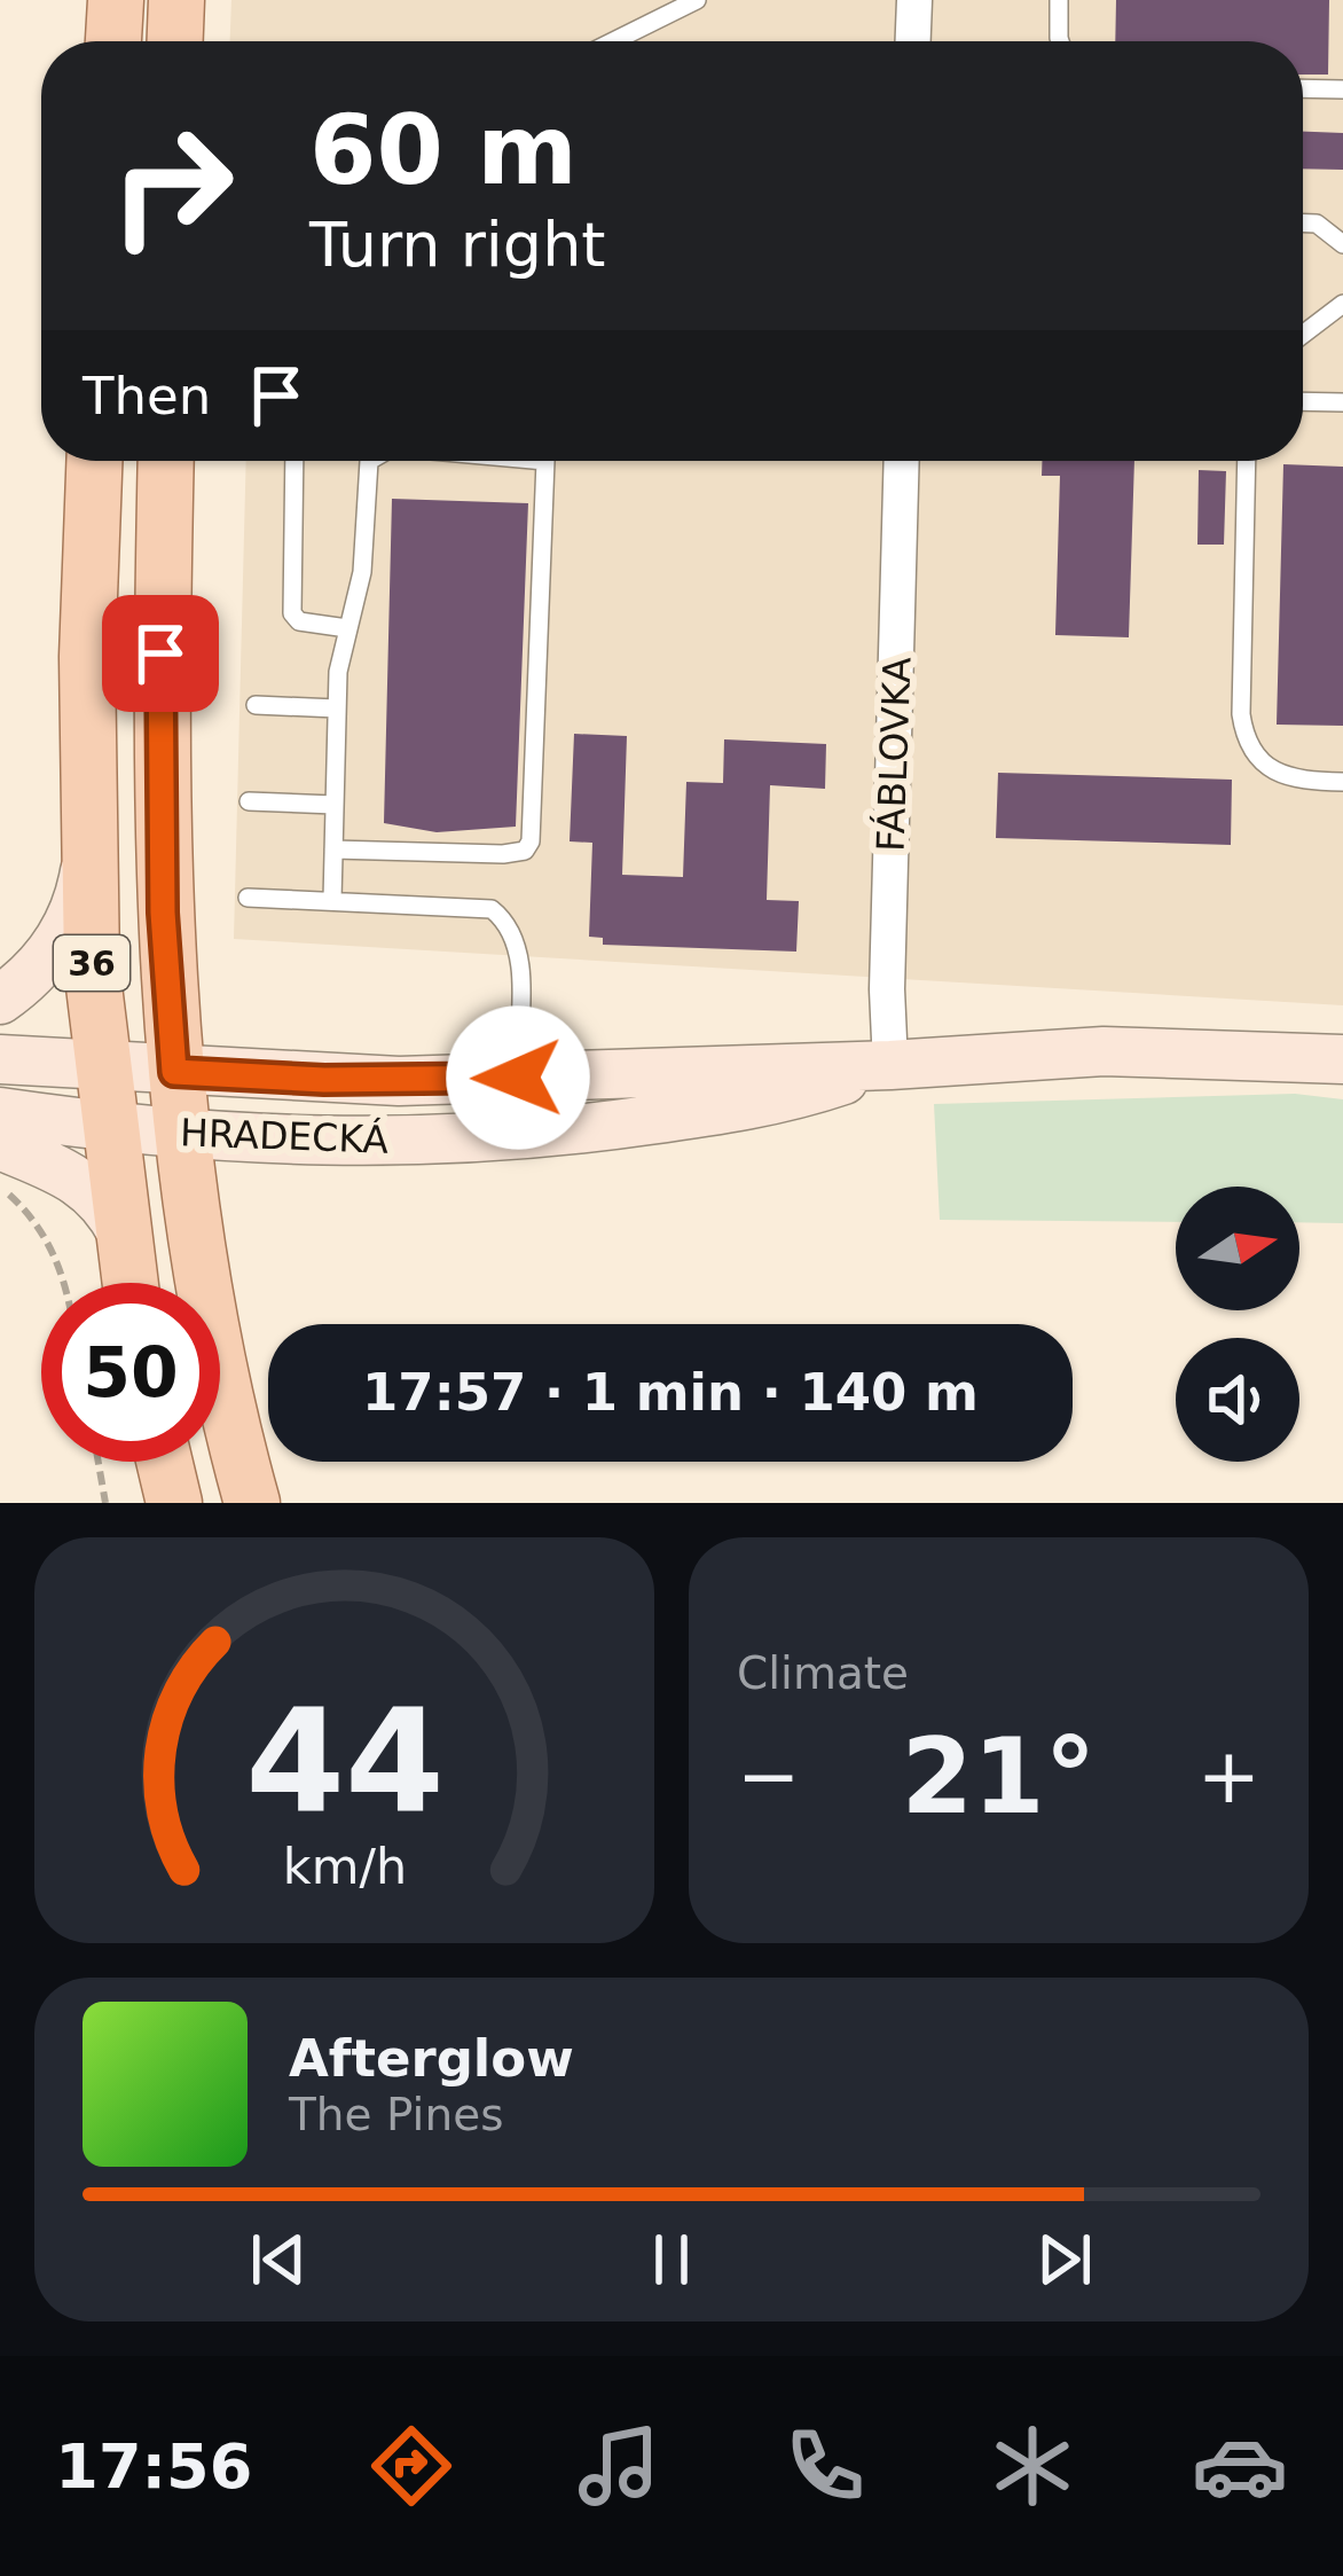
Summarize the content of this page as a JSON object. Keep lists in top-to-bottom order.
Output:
{
  "streets": {
    "main road": ["36", "HRADECKÁ"],
    "street": ["FÁBLOVKA"]
  },
  "crossings": [
    ["FÁBLOVKA", "HRADECKÁ"],
    ["36", "HRADECKÁ"]
  ],
  "north": "right",
  "page": {
    "turn": ["60 m", "Turn right"],
    "then": "Then",
    "limit": "50",
    "trip": "17:57 · 1 min · 140 m",
    "tile": "Climate",
    "heat": ["−", "21°", "+"],
    "song": ["Afterglow", "The Pines"],
    "tabs": "17:56",
    "gauge": ["44", "km/h"]
  }
}
